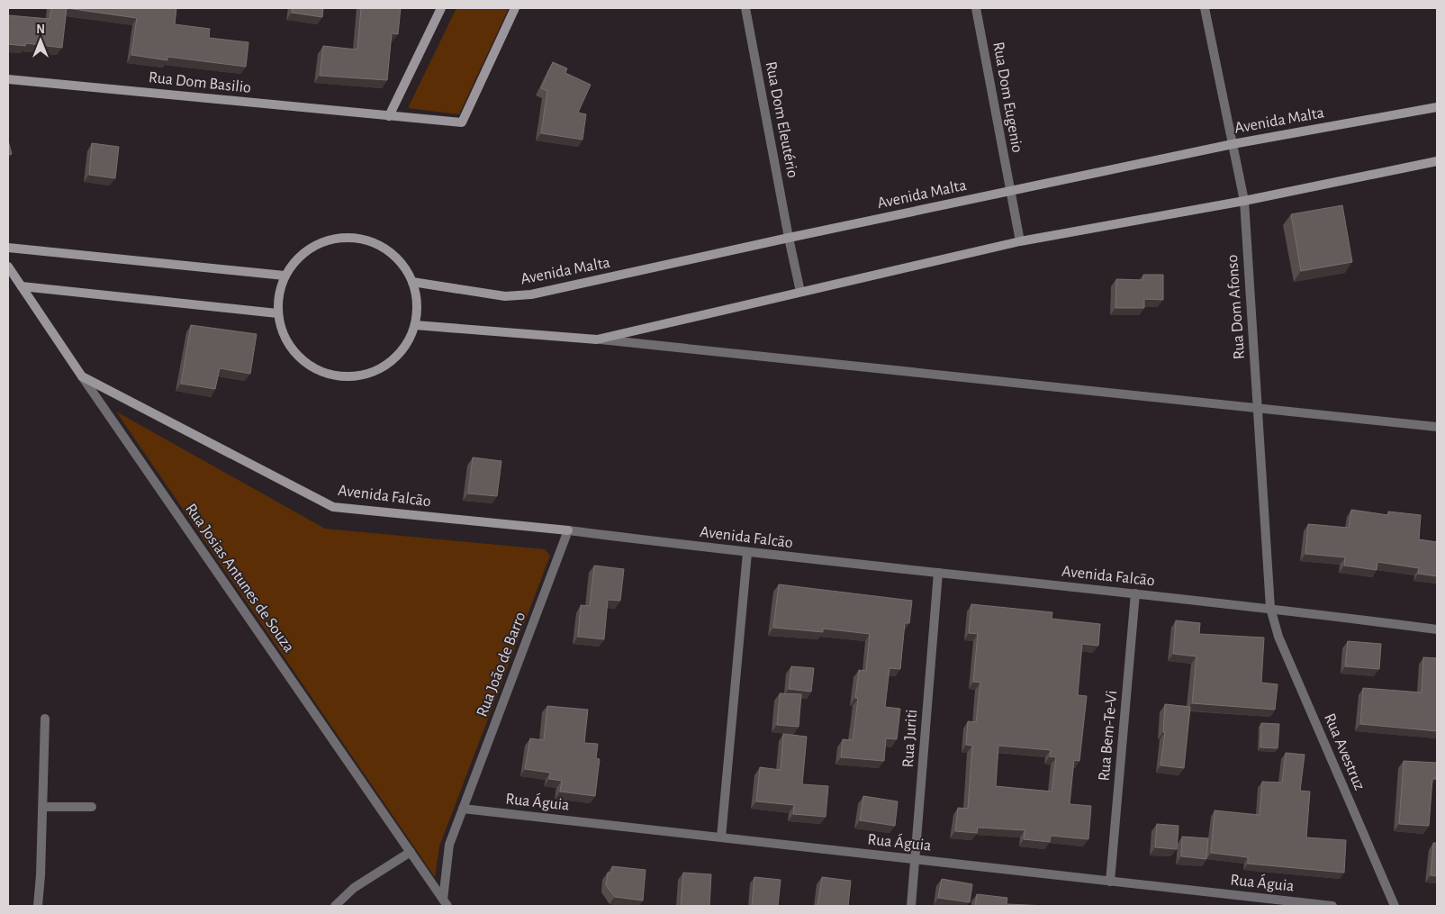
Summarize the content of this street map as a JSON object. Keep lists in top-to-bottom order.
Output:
{
  "streets": {
    "street": [
      "Rua Dom Basilio",
      "Rua Dom Eugenio",
      "Rua Dom Eleutério",
      "Avenida Malta",
      "Rua Dom Afonso",
      "Avenida Falcão",
      "Rua Josias Antunes de Souza",
      "Rua João de Barro",
      "Rua Bem-Te-Vi",
      "Rua Juriti",
      "Rua Avestruz",
      "Rua Águia"
    ]
  },
  "crossings": [
    ["Rua Dom Eugenio", "Avenida Malta"],
    ["Rua Dom Eleutério", "Avenida Malta"],
    ["Avenida Malta", "Rua Dom Afonso"],
    ["Rua Dom Afonso", "Avenida Falcão"],
    ["Rua Dom Afonso", "Rua Avestruz"],
    ["Avenida Falcão", "Rua Josias Antunes de Souza"],
    ["Avenida Falcão", "Rua João de Barro"],
    ["Avenida Falcão", "Rua Bem-Te-Vi"],
    ["Avenida Falcão", "Rua Juriti"],
    ["Avenida Falcão", "Rua Avestruz"],
    ["Rua Josias Antunes de Souza", "Rua João de Barro"],
    ["Rua João de Barro", "Rua Águia"],
    ["Rua Bem-Te-Vi", "Rua Águia"],
    ["Rua Juriti", "Rua Águia"]
  ],
  "north": "top"
}
